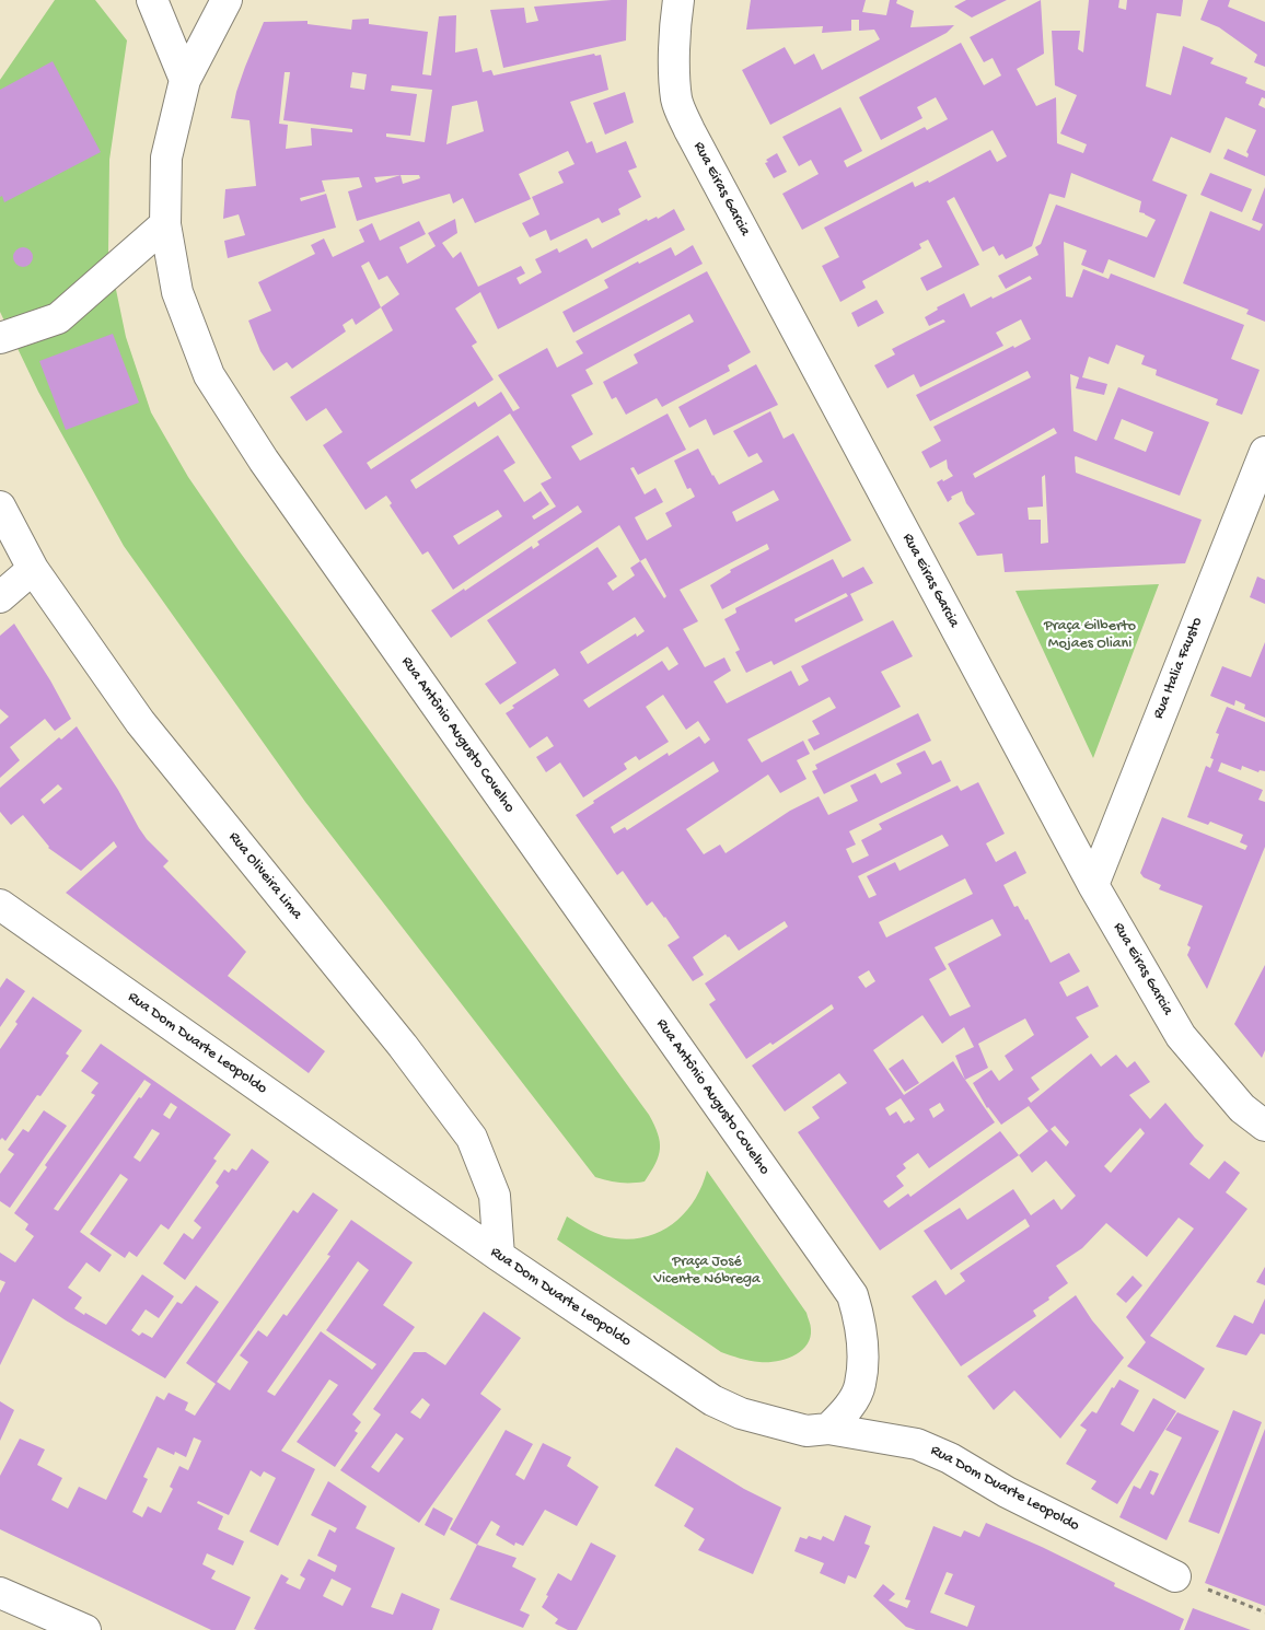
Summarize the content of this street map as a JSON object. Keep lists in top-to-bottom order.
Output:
{
  "streets": {
    "street": [
      "Rua Eiras Garcia",
      "Rua Italia Fausto",
      "Rua Antônio Augusto Covelho",
      "Rua Oliveira Lima",
      "Rua Dom Duarte Leopoldo"
    ]
  },
  "crossings": [
    ["Rua Eiras Garcia", "Rua Italia Fausto"],
    ["Rua Antônio Augusto Covelho", "Rua Dom Duarte Leopoldo"],
    ["Rua Oliveira Lima", "Rua Dom Duarte Leopoldo"]
  ],
  "parks": ["Praça Gilberto Mojaes Oliani", "Praça José Vicente Nóbrega"]
}
